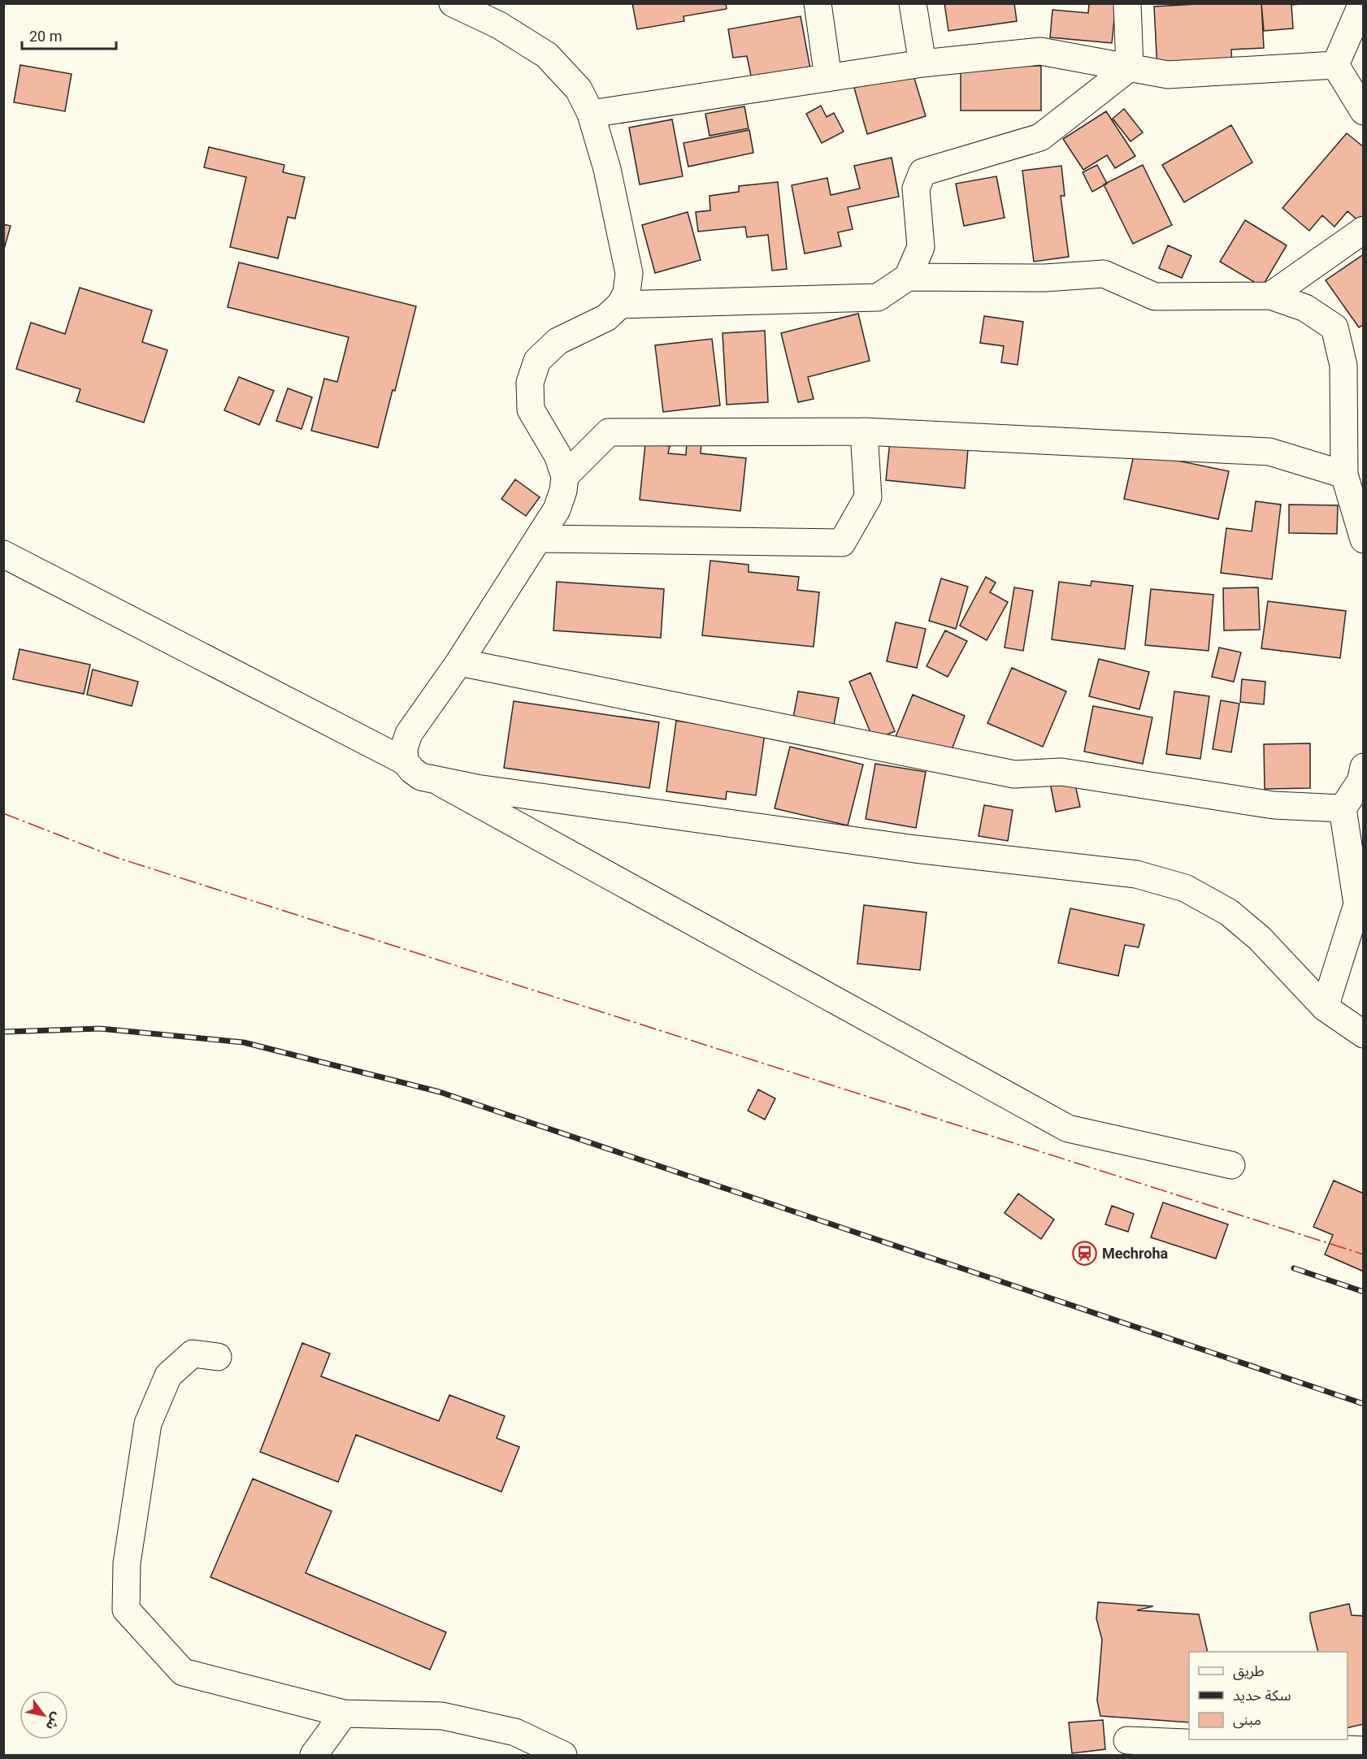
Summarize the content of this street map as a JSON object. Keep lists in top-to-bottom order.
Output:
{
  "places": {
    "station": ["Mechroha"]
  },
  "legend": ["طريق", "سكة حديد", "مبنى"],
  "scale_bar": "20 m",
  "north": "bottom right"
}
